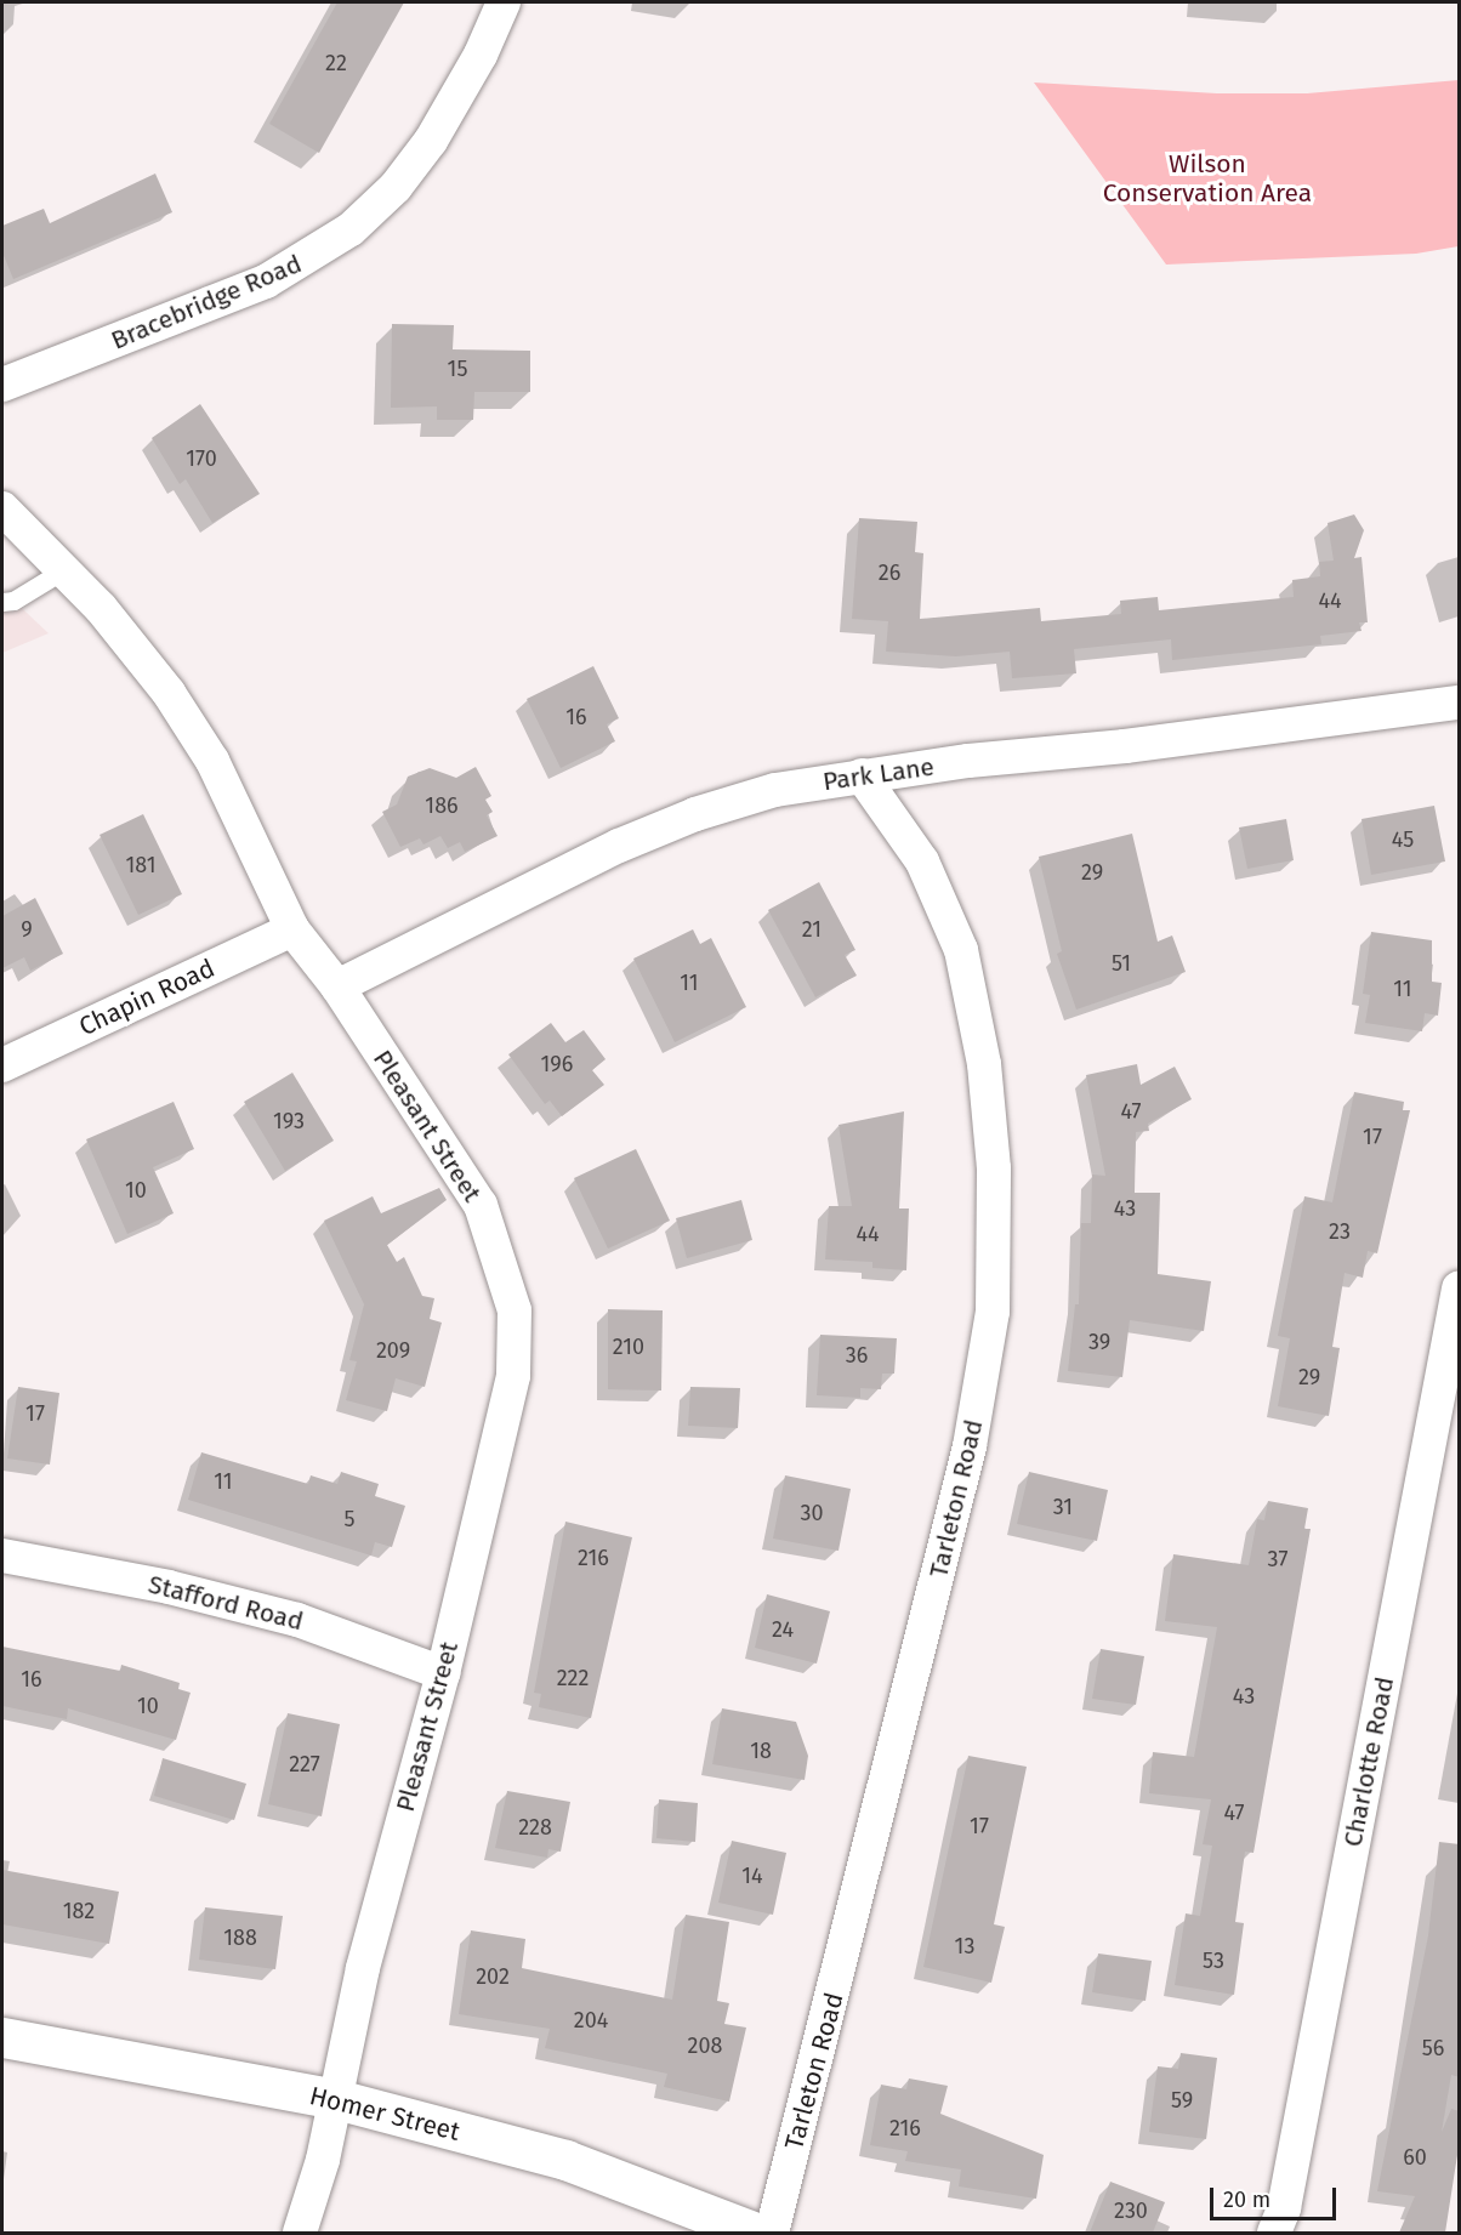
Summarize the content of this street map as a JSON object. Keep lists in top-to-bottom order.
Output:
{
  "streets": {
    "street": [
      "Bracebridge Road",
      "Park Lane",
      "Chapin Road",
      "Pleasant Street",
      "Tarleton Road",
      "Stafford Road",
      "Charlotte Road",
      "Homer Street"
    ]
  },
  "crossings": [
    ["Park Lane", "Pleasant Street"],
    ["Park Lane", "Tarleton Road"],
    ["Chapin Road", "Pleasant Street"],
    ["Pleasant Street", "Stafford Road"],
    ["Pleasant Street", "Homer Street"]
  ],
  "parks": ["Wilson Conservation Area"],
  "house_numbers": [
    "22",
    "15",
    "170",
    "26",
    "44",
    "16",
    "186",
    "45",
    "181",
    "29",
    "9",
    "21",
    "51",
    "11",
    "11",
    "196",
    "47",
    "193",
    "17",
    "10",
    "43",
    "23",
    "44",
    "39",
    "210",
    "209",
    "36",
    "29",
    "17",
    "11",
    "31",
    "30",
    "5",
    "216",
    "37",
    "24",
    "222",
    "16",
    "43",
    "10",
    "18",
    "227",
    "47",
    "17",
    "228",
    "14",
    "182",
    "188",
    "13",
    "53",
    "202",
    "204",
    "208",
    "56",
    "59",
    "216",
    "60",
    "230"
  ],
  "scale_bar": "20 m"
}
